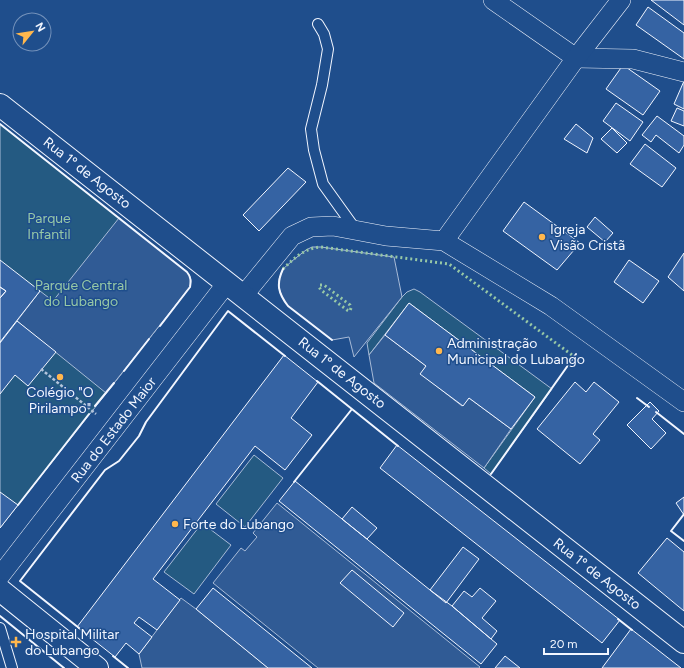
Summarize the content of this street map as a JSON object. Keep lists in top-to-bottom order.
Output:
{
  "streets": {
    "main road": ["Rua 1º de Agosto"],
    "street": ["Rua do Estado Maior"]
  },
  "crossings": [
    ["Rua 1º de Agosto", "Rua do Estado Maior"]
  ],
  "parks": ["Parque Infantil", "Parque Central do Lubango"],
  "places": {
    "other": [
      "Igreja Visão Cristã",
      "Administração Municipal do Lubango",
      "Colégio \"O Pirilampo\"",
      "Forte do Lubango"
    ],
    "health": ["Hospital Militar do Lubango"]
  },
  "scale_bar": "20 m",
  "north": "top right"
}
